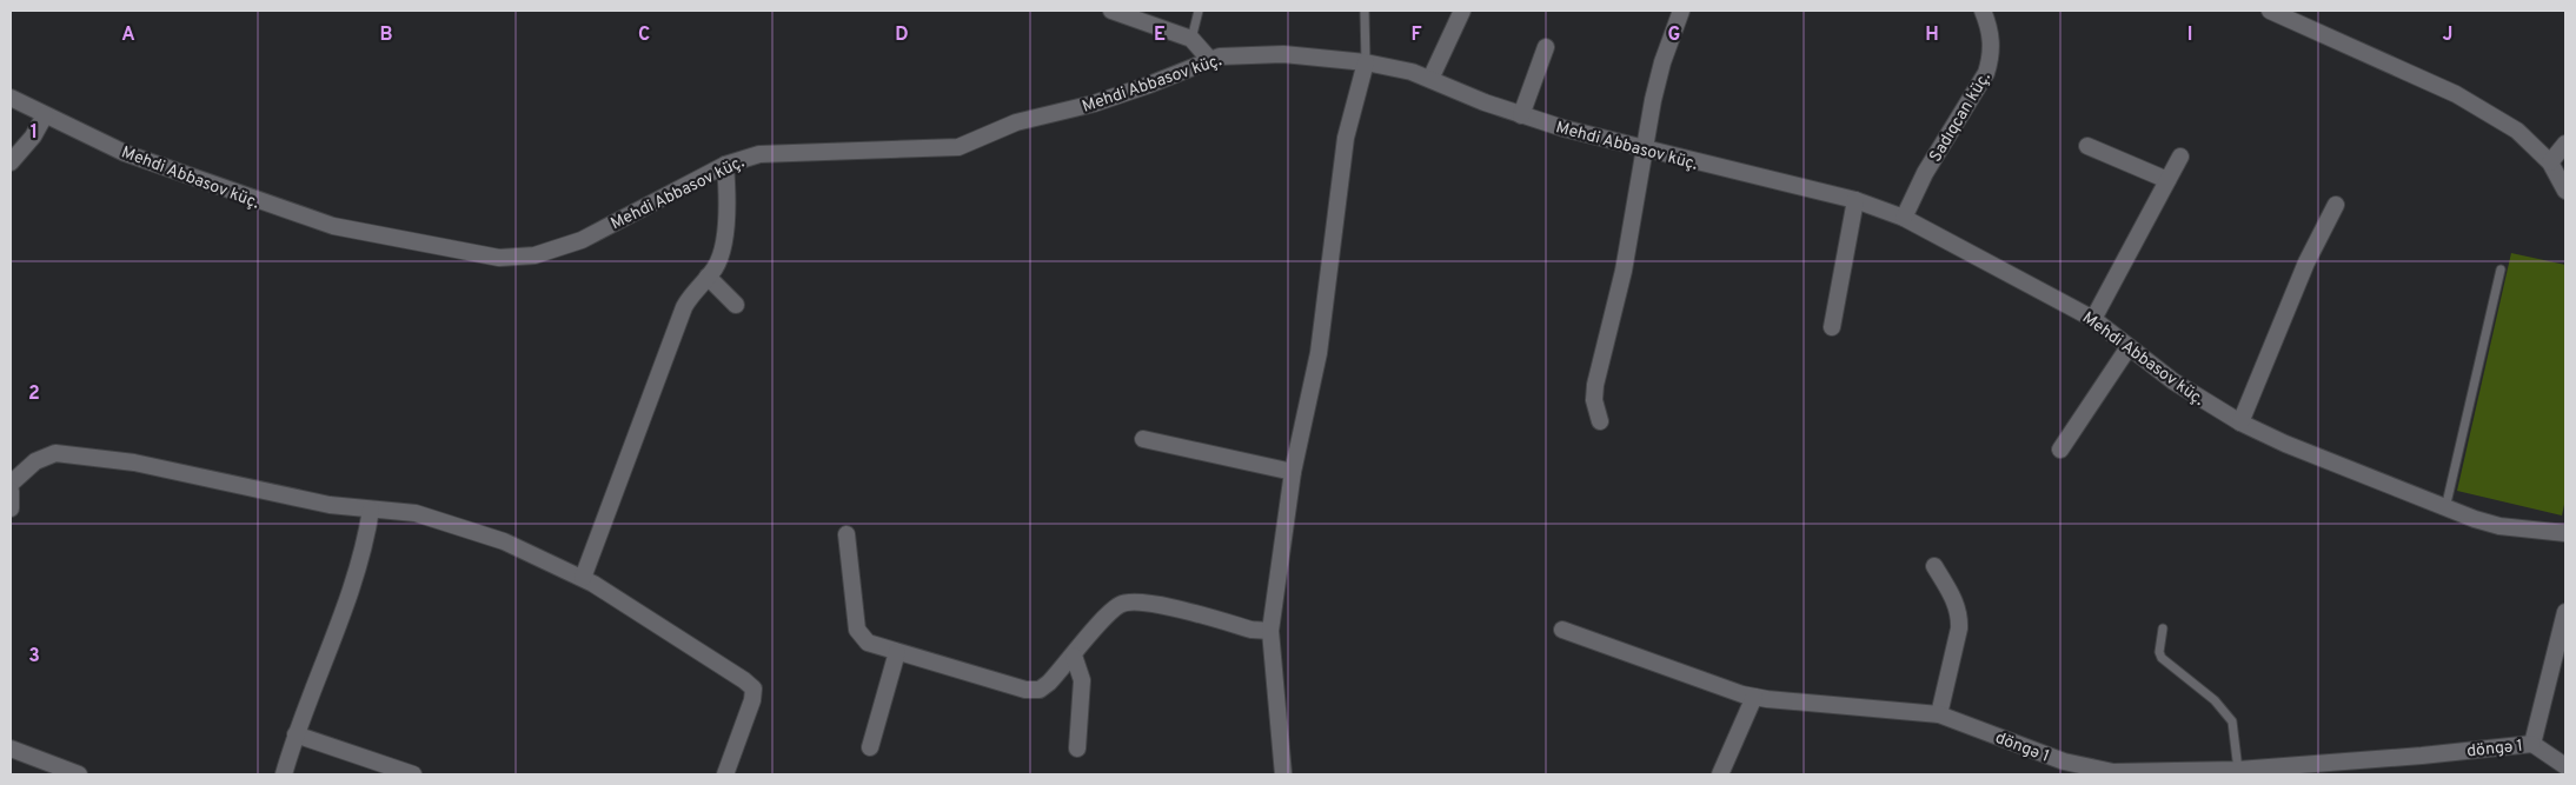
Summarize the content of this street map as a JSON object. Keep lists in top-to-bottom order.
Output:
{
  "streets": {
    "street": ["Mehdi Abbasov küç.", "Sadıqcan küç.", "döngə 1"]
  },
  "crossings": [
    ["Mehdi Abbasov küç.", "Sadıqcan küç."]
  ],
  "grid": {
    "columns": [
      "A",
      "B",
      "C",
      "D",
      "E",
      "F",
      "G",
      "H",
      "I",
      "J"
    ],
    "rows": ["1", "2", "3"]
  }
}
